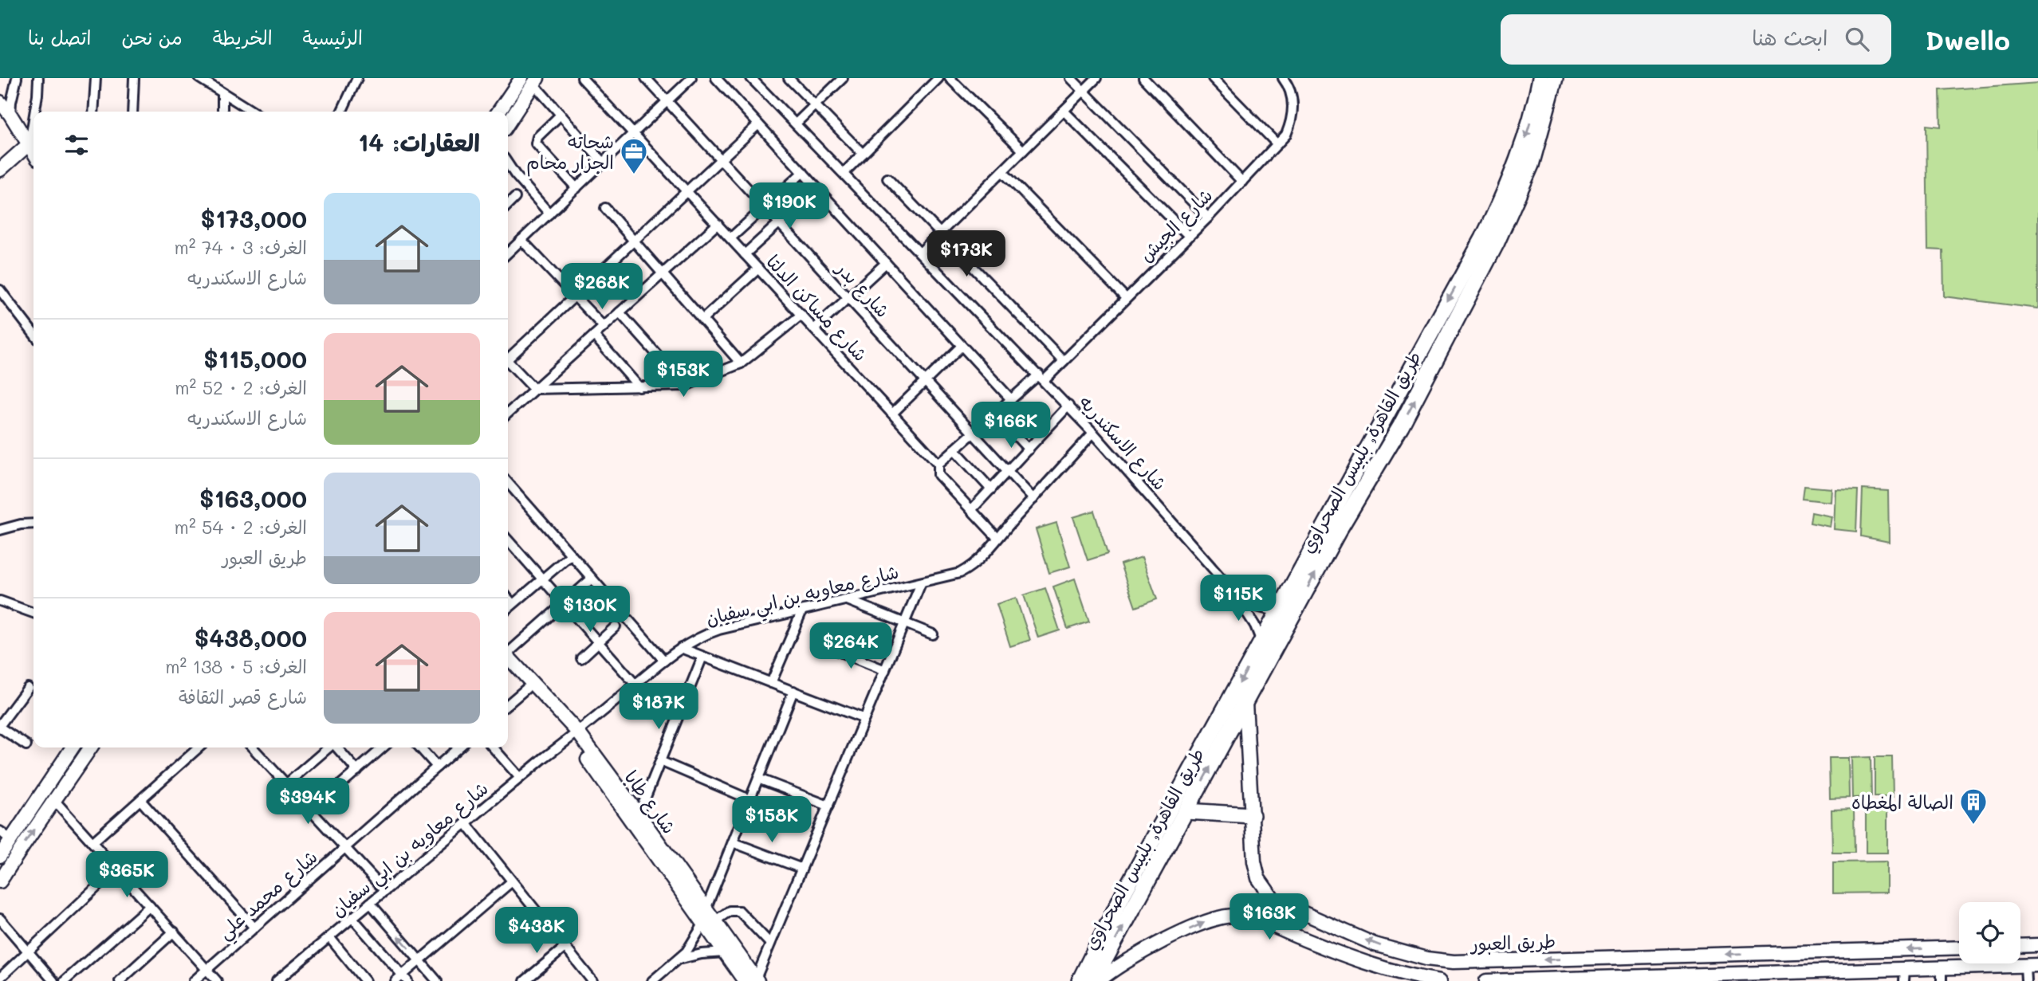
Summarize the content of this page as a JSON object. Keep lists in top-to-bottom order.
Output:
{
  "streets": {
    "highway": ["طريق القاهرة, بلبيس الصحراوي"],
    "street": [
      "شارع الجيش",
      "شارع بدر",
      "شارع مساكن الدلتا",
      "شارع الاسكندريه",
      "شارع معاويه بن ابي سفيان",
      "شارع طابا",
      "شارع محمد علي",
      "طريق العبور"
    ]
  },
  "crossings": [
    ["شارع الجيش", "شارع بدر"],
    ["شارع الجيش", "شارع مساكن الدلتا"],
    ["شارع الجيش", "شارع الاسكندريه"],
    ["شارع بدر", "شارع معاويه بن ابي سفيان"],
    ["شارع مساكن الدلتا", "شارع معاويه بن ابي سفيان"],
    ["شارع الاسكندريه", "طريق القاهرة, بلبيس الصحراوي"],
    ["شارع الاسكندريه", "شارع معاويه بن ابي سفيان"],
    ["شارع معاويه بن ابي سفيان", "شارع طابا"]
  ],
  "places": {
    "office": ["شحاته الجزار محام"],
    "building": ["الصالة المغطاه"]
  },
  "page": {
    "header": "Dwello",
    "search": "ابحث هنا",
    "nav": [
      "الرئيسية",
      "الخريطة",
      "من نحن",
      "اتصل بنا"
    ],
    "heading": "العقارات: 14",
    "list": [
      {
        "name": "$173,000",
        "note": "الغرف: 3 · 74 m² · شارع الاسكندريه"
      },
      {
        "name": "$115,000",
        "note": "الغرف: 2 · 52 m² · شارع الاسكندريه"
      },
      {
        "name": "$163,000",
        "note": "الغرف: 2 · 54 m² · طريق العبور"
      },
      {
        "name": "$438,000",
        "note": "الغرف: 5 · 138 m² · شارع قصر الثقافة"
      }
    ],
    "price": [
      "$190K",
      "$173K",
      "$268K",
      "$153K",
      "$166K",
      "$115K",
      "$130K",
      "$264K",
      "$187K",
      "$394K",
      "$158K",
      "$365K",
      "$163K",
      "$438K"
    ]
  }
}
